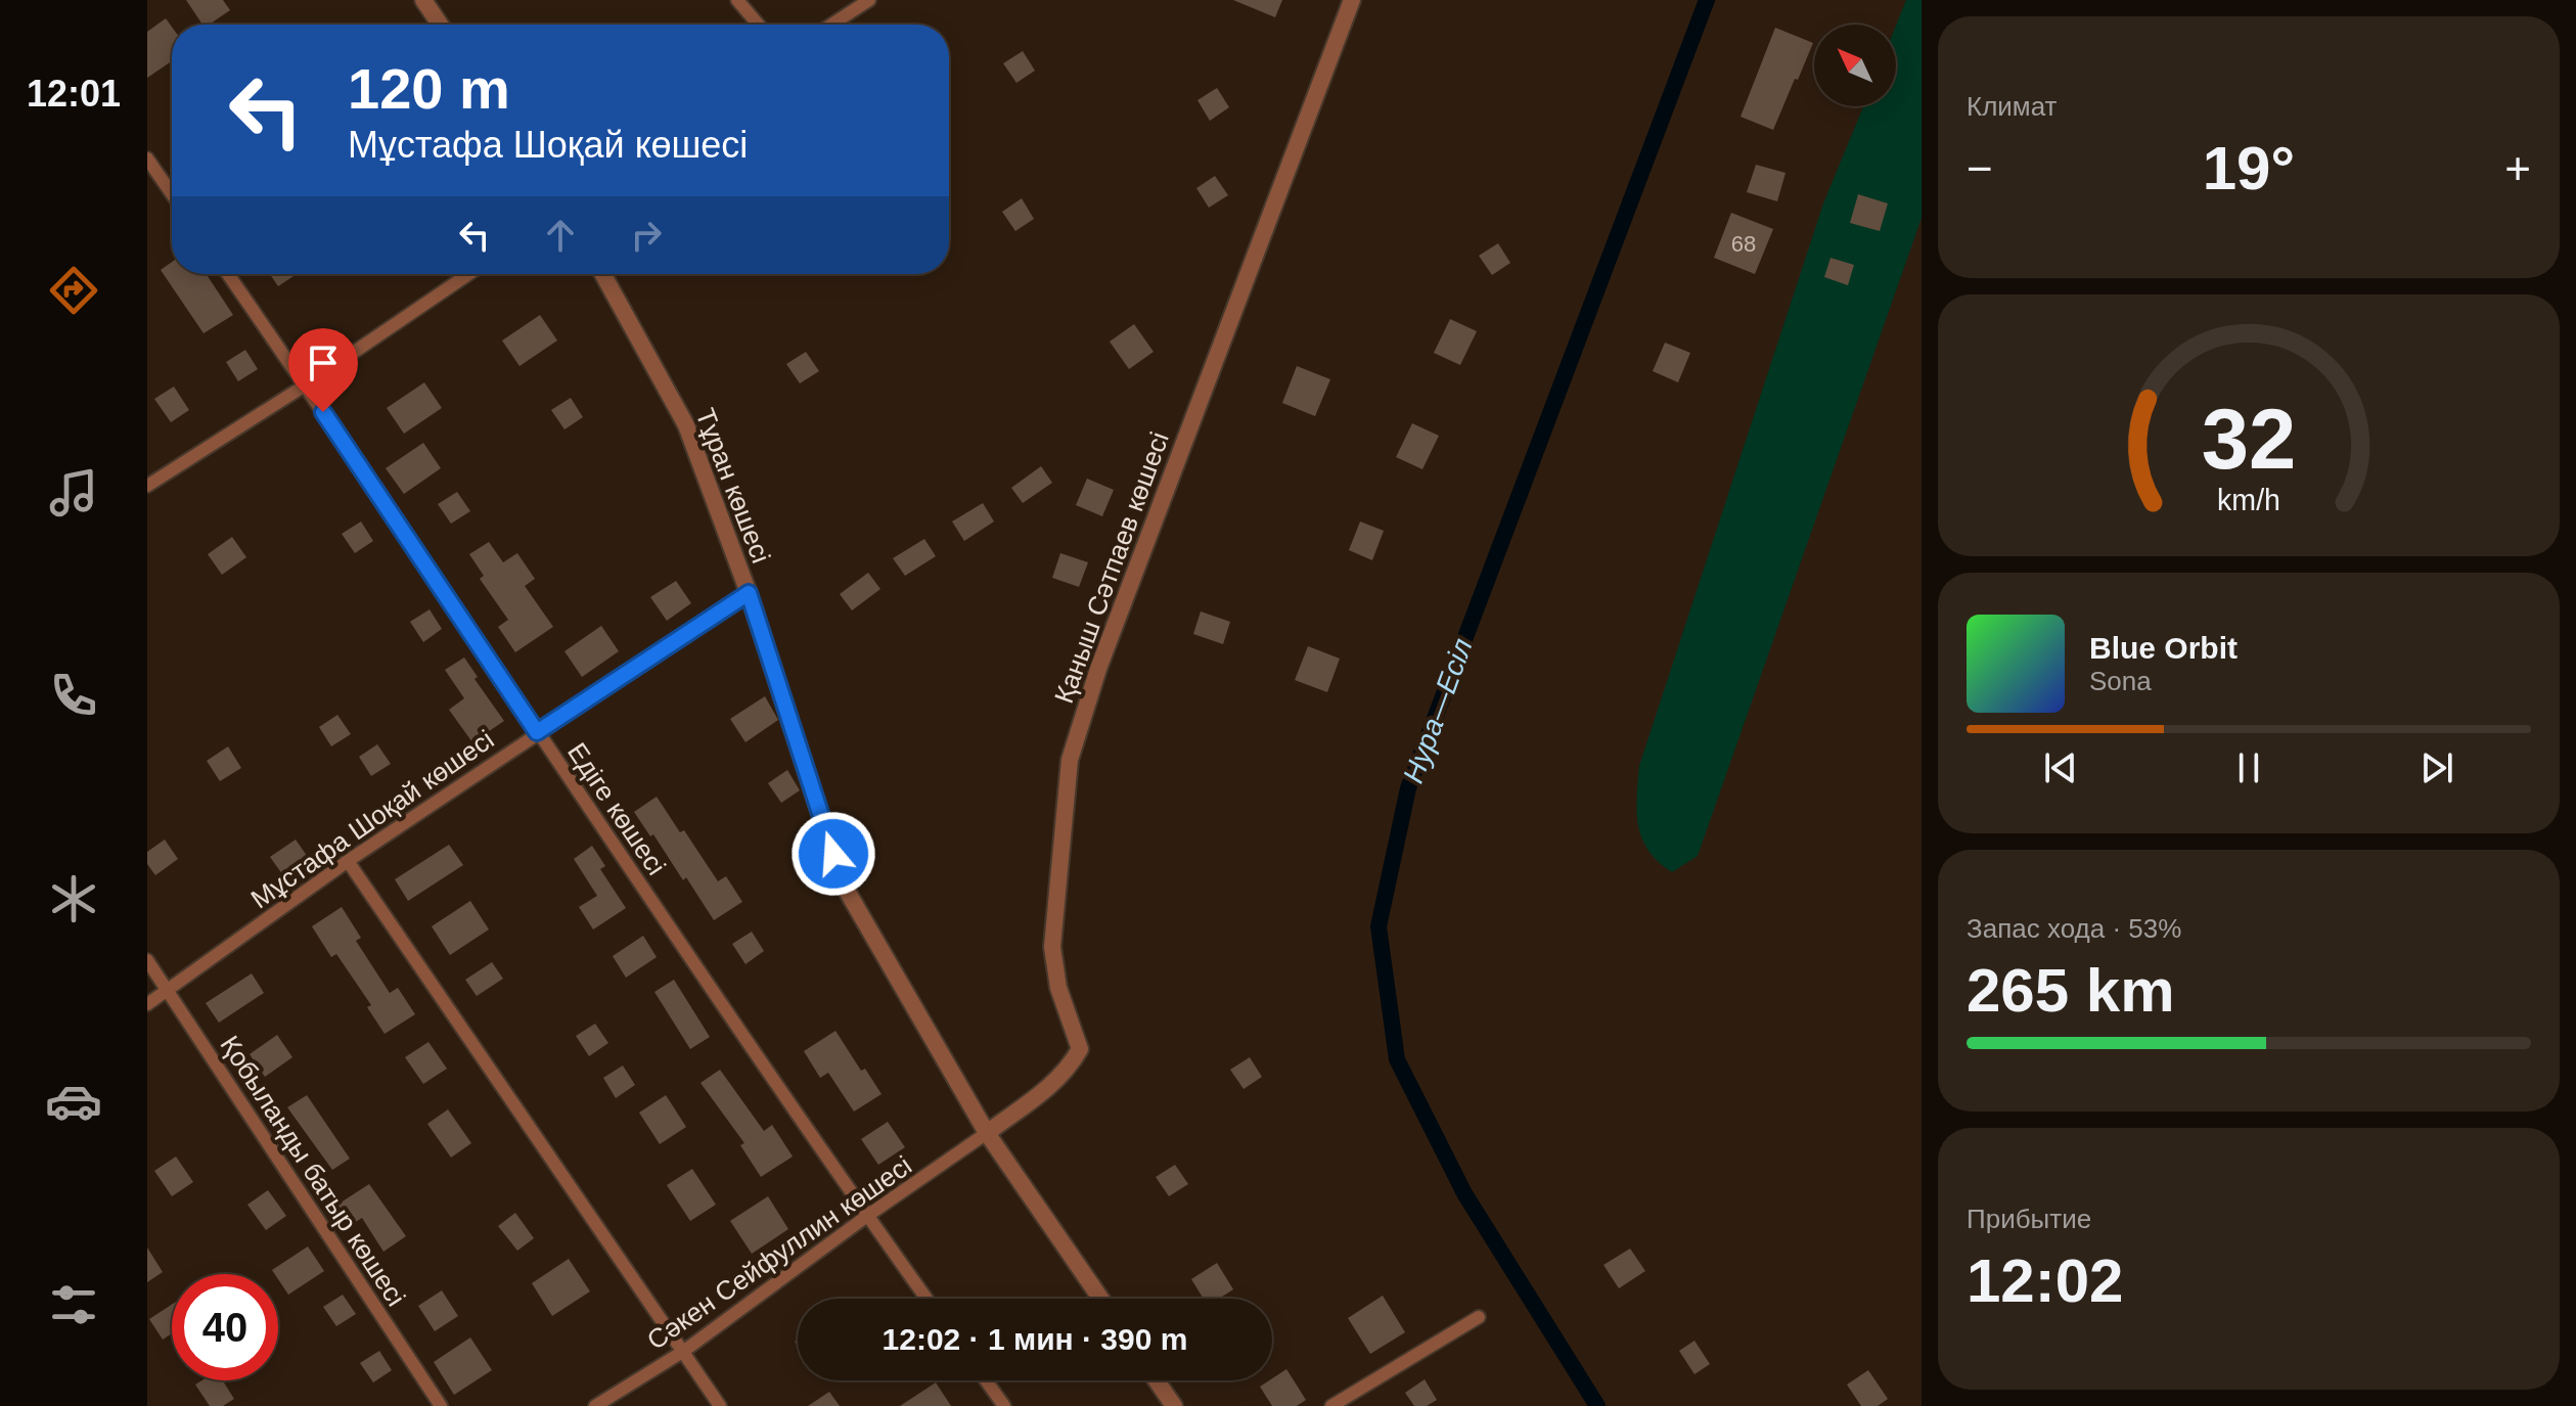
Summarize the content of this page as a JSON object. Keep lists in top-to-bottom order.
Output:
{
  "streets": {
    "street": [
      "Тұран көшесі",
      "Қаныш Сәтпаев көшесі",
      "Едіге көшесі",
      "Мұстафа Шоқай көшесі",
      "Қобыланды батыр көшесі",
      "Сәкен Сейфуллин көшесі"
    ]
  },
  "crossings": [
    ["Тұран көшесі", "Қаныш Сәтпаев көшесі"],
    ["Тұран көшесі", "Мұстафа Шоқай көшесі"],
    ["Тұран көшесі", "Сәкен Сейфуллин көшесі"],
    ["Қаныш Сәтпаев көшесі", "Сәкен Сейфуллин көшесі"],
    ["Едіге көшесі", "Мұстафа Шоқай көшесі"],
    ["Едіге көшесі", "Сәкен Сейфуллин көшесі"],
    ["Мұстафа Шоқай көшесі", "Қобыланды батыр көшесі"]
  ],
  "water": ["Нура—Есіл"],
  "house_numbers": ["68"],
  "north": "top left",
  "page": {
    "tabs": "12:01",
    "tile": [
      "Климат",
      ["Запас хода · 53%", "265 km"],
      ["Прибытие", "12:02"]
    ],
    "turn": ["120 m", "Мұстафа Шоқай көшесі"],
    "heat": ["−", "19°", "+"],
    "song": ["Blue Orbit", "Sona"],
    "limit": "40",
    "trip": "12:02 · 1 мин · 390 m",
    "gauge": ["32", "km/h"]
  }
}
